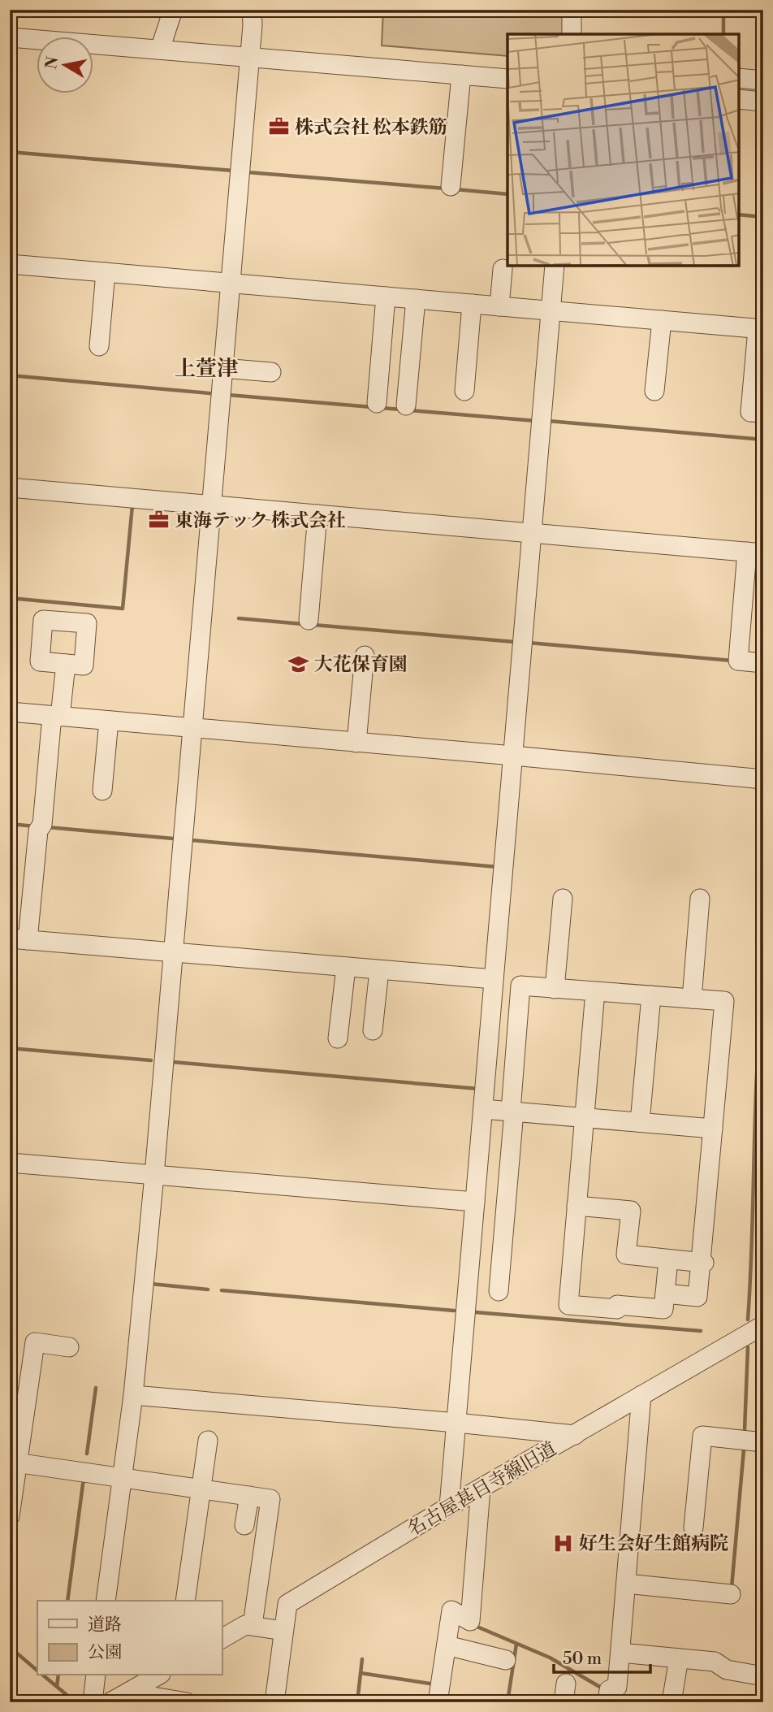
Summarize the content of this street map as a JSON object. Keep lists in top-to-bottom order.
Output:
{
  "streets": {
    "street": ["名古屋甚目寺線旧道"]
  },
  "districts": ["上萱津"],
  "places": {
    "office": ["株式会社 松本鉄筋", "東海テック 株式会社"],
    "school or university": ["大花保育園"],
    "hospital": ["好生会好生館病院"]
  },
  "legend": ["道路", "公園"],
  "scale_bar": "50 m",
  "north": "left"
}
